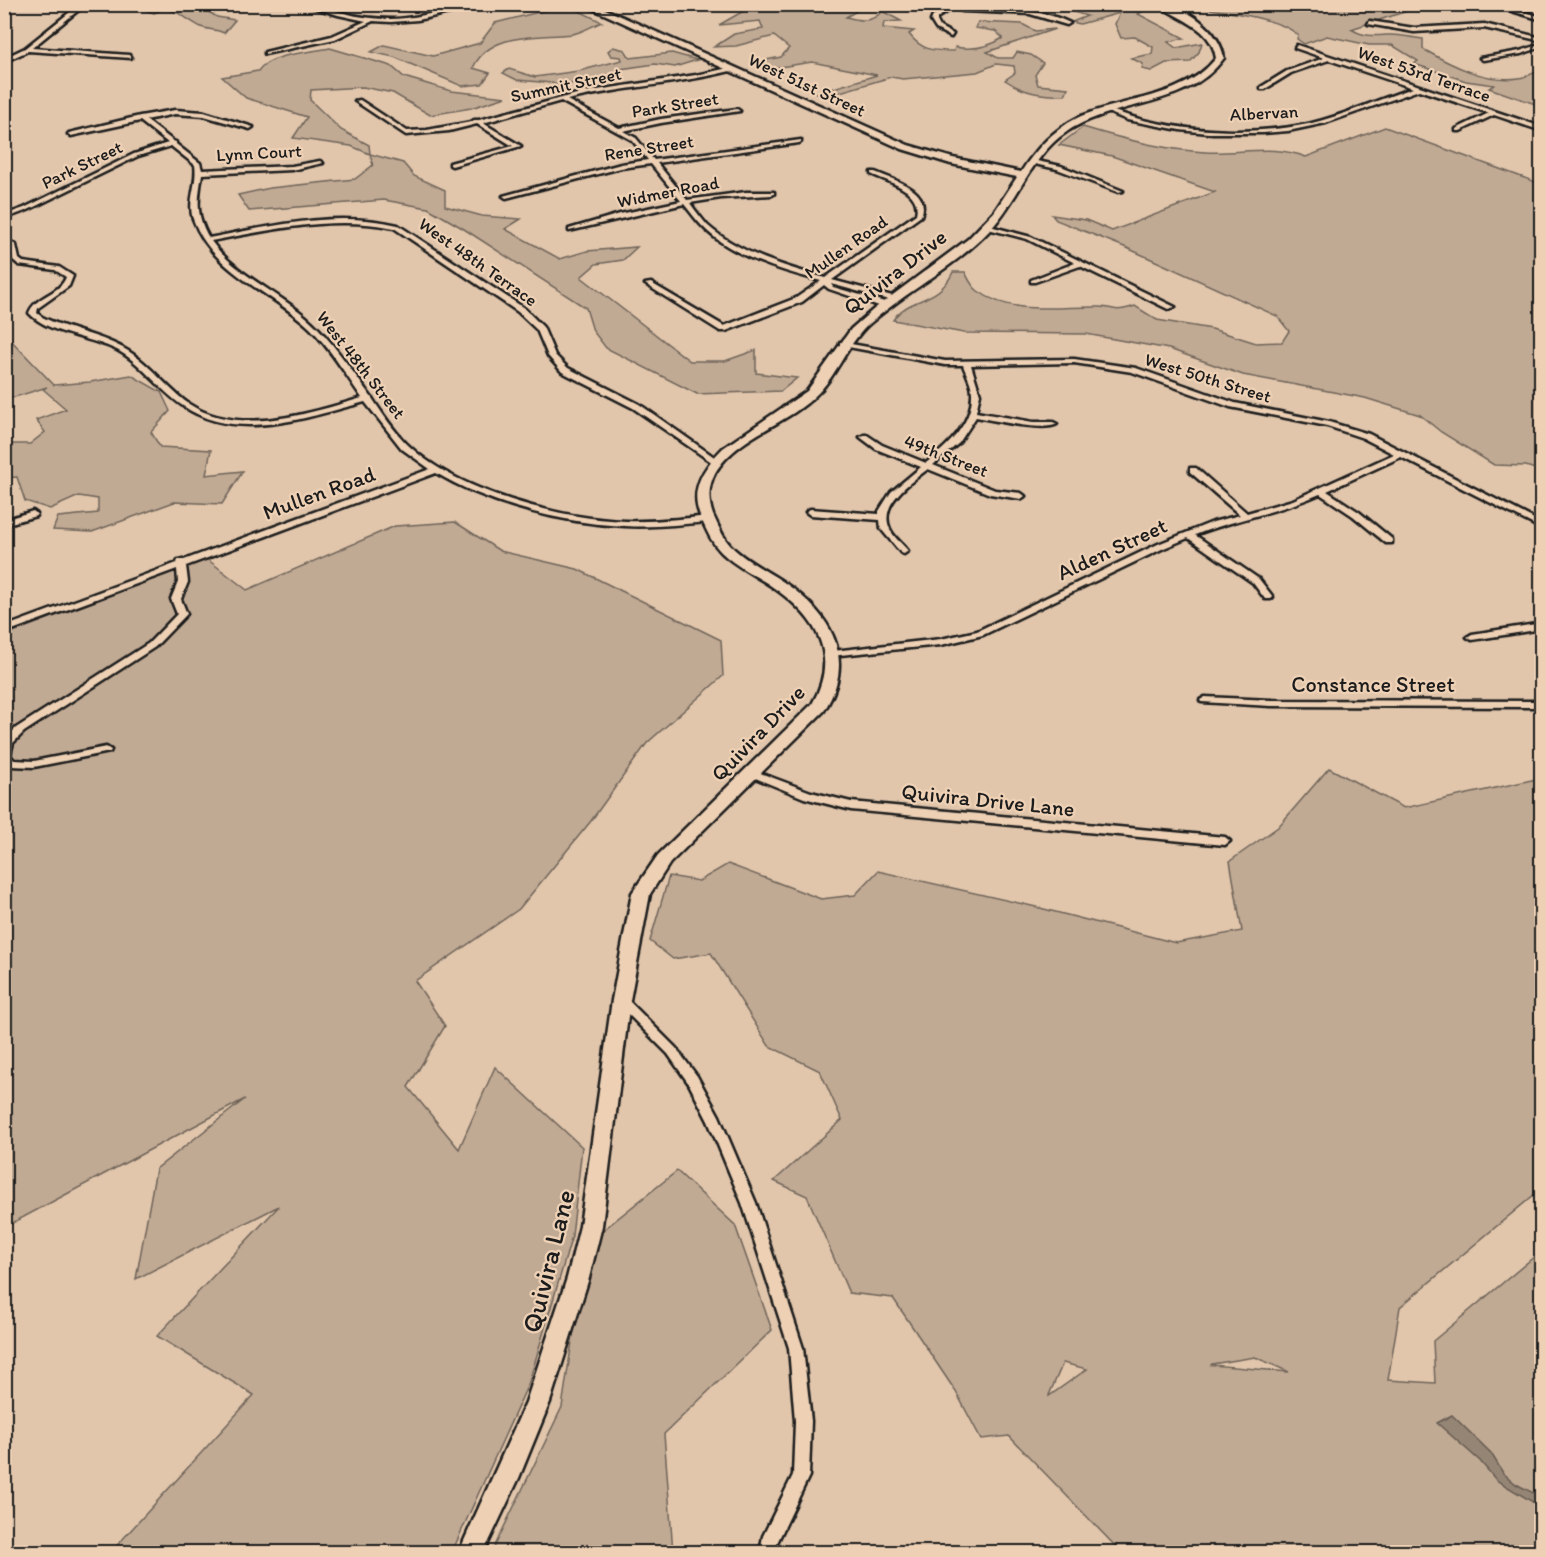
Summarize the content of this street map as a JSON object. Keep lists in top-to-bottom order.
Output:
{
  "streets": {
    "main road": ["West 51st Street", "Quivira Drive", "Quivira Lane"],
    "street": [
      "West 53rd Terrace",
      "Summit Street",
      "Park Street",
      "Albervan",
      "Rene Street",
      "Lynn Court",
      "Widmer Road",
      "Mullen Road",
      "West 48th Terrace",
      "West 48th Street",
      "West 50th Street",
      "49th Street",
      "Alden Street",
      "Constance Street",
      "Quivira Drive Lane"
    ]
  },
  "crossings": [
    ["West 53rd Terrace", "Albervan"],
    ["Summit Street", "West 51st Street"],
    ["West 51st Street", "Quivira Drive"],
    ["Albervan", "Quivira Drive"],
    ["Lynn Court", "West 48th Street"],
    ["Mullen Road", "West 48th Street"],
    ["West 48th Terrace", "Quivira Drive"],
    ["West 48th Terrace", "West 48th Street"],
    ["Quivira Drive", "West 48th Street"],
    ["Quivira Drive", "West 50th Street"],
    ["Quivira Drive", "Alden Street"],
    ["Quivira Drive", "Quivira Drive Lane"],
    ["Quivira Drive", "Quivira Lane"],
    ["West 50th Street", "Alden Street"]
  ]
}
